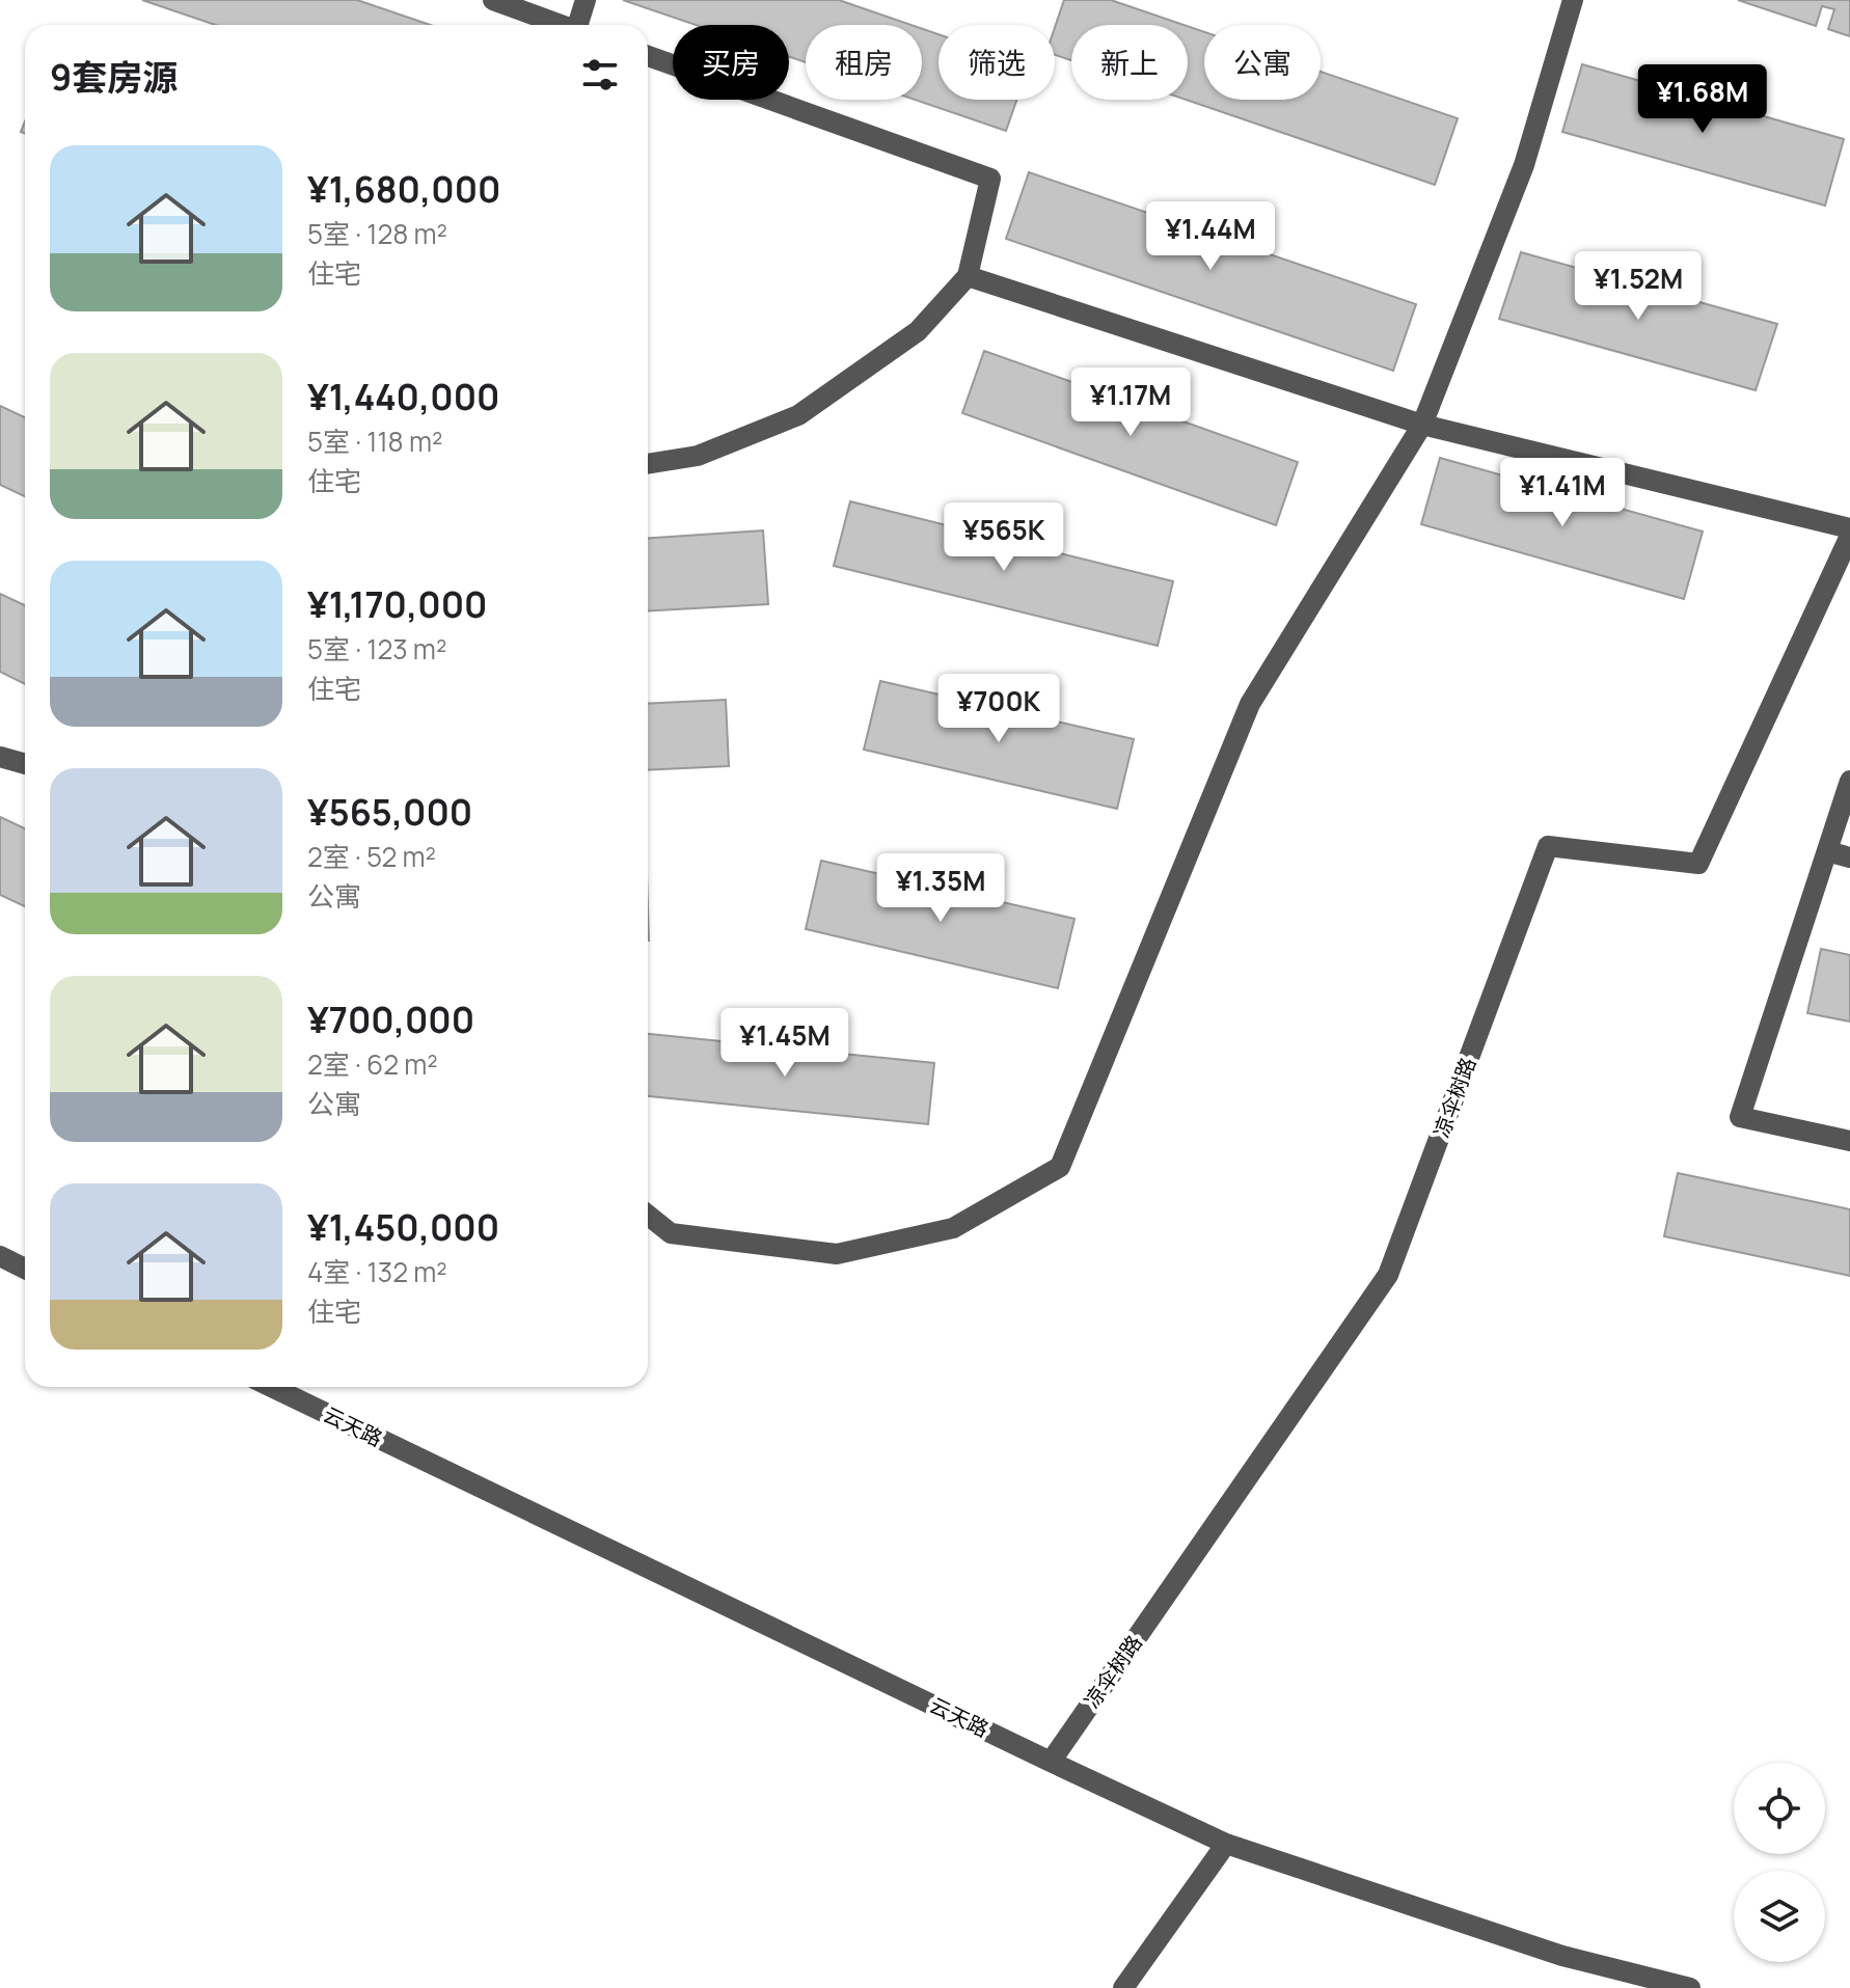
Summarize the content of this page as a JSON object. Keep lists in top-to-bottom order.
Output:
{
  "streets": {
    "street": ["凉伞树路", "云天路"]
  },
  "crossings": [
    ["凉伞树路", "云天路"]
  ],
  "page": {
    "chip": [
      "买房",
      "租房",
      "筛选",
      "新上",
      "公寓"
    ],
    "heading": "9套房源",
    "price": [
      "¥1.68M",
      "¥1.44M",
      "¥1.52M",
      "¥1.17M",
      "¥1.41M",
      "¥565K",
      "¥700K",
      "¥1.35M",
      "¥1.45M"
    ],
    "list": [
      {
        "name": "¥1,680,000",
        "note": "5室 · 128 m² · 住宅"
      },
      {
        "name": "¥1,440,000",
        "note": "5室 · 118 m² · 住宅"
      },
      {
        "name": "¥1,170,000",
        "note": "5室 · 123 m² · 住宅"
      },
      {
        "name": "¥565,000",
        "note": "2室 · 52 m² · 公寓"
      },
      {
        "name": "¥700,000",
        "note": "2室 · 62 m² · 公寓"
      },
      {
        "name": "¥1,450,000",
        "note": "4室 · 132 m² · 住宅"
      }
    ]
  }
}
